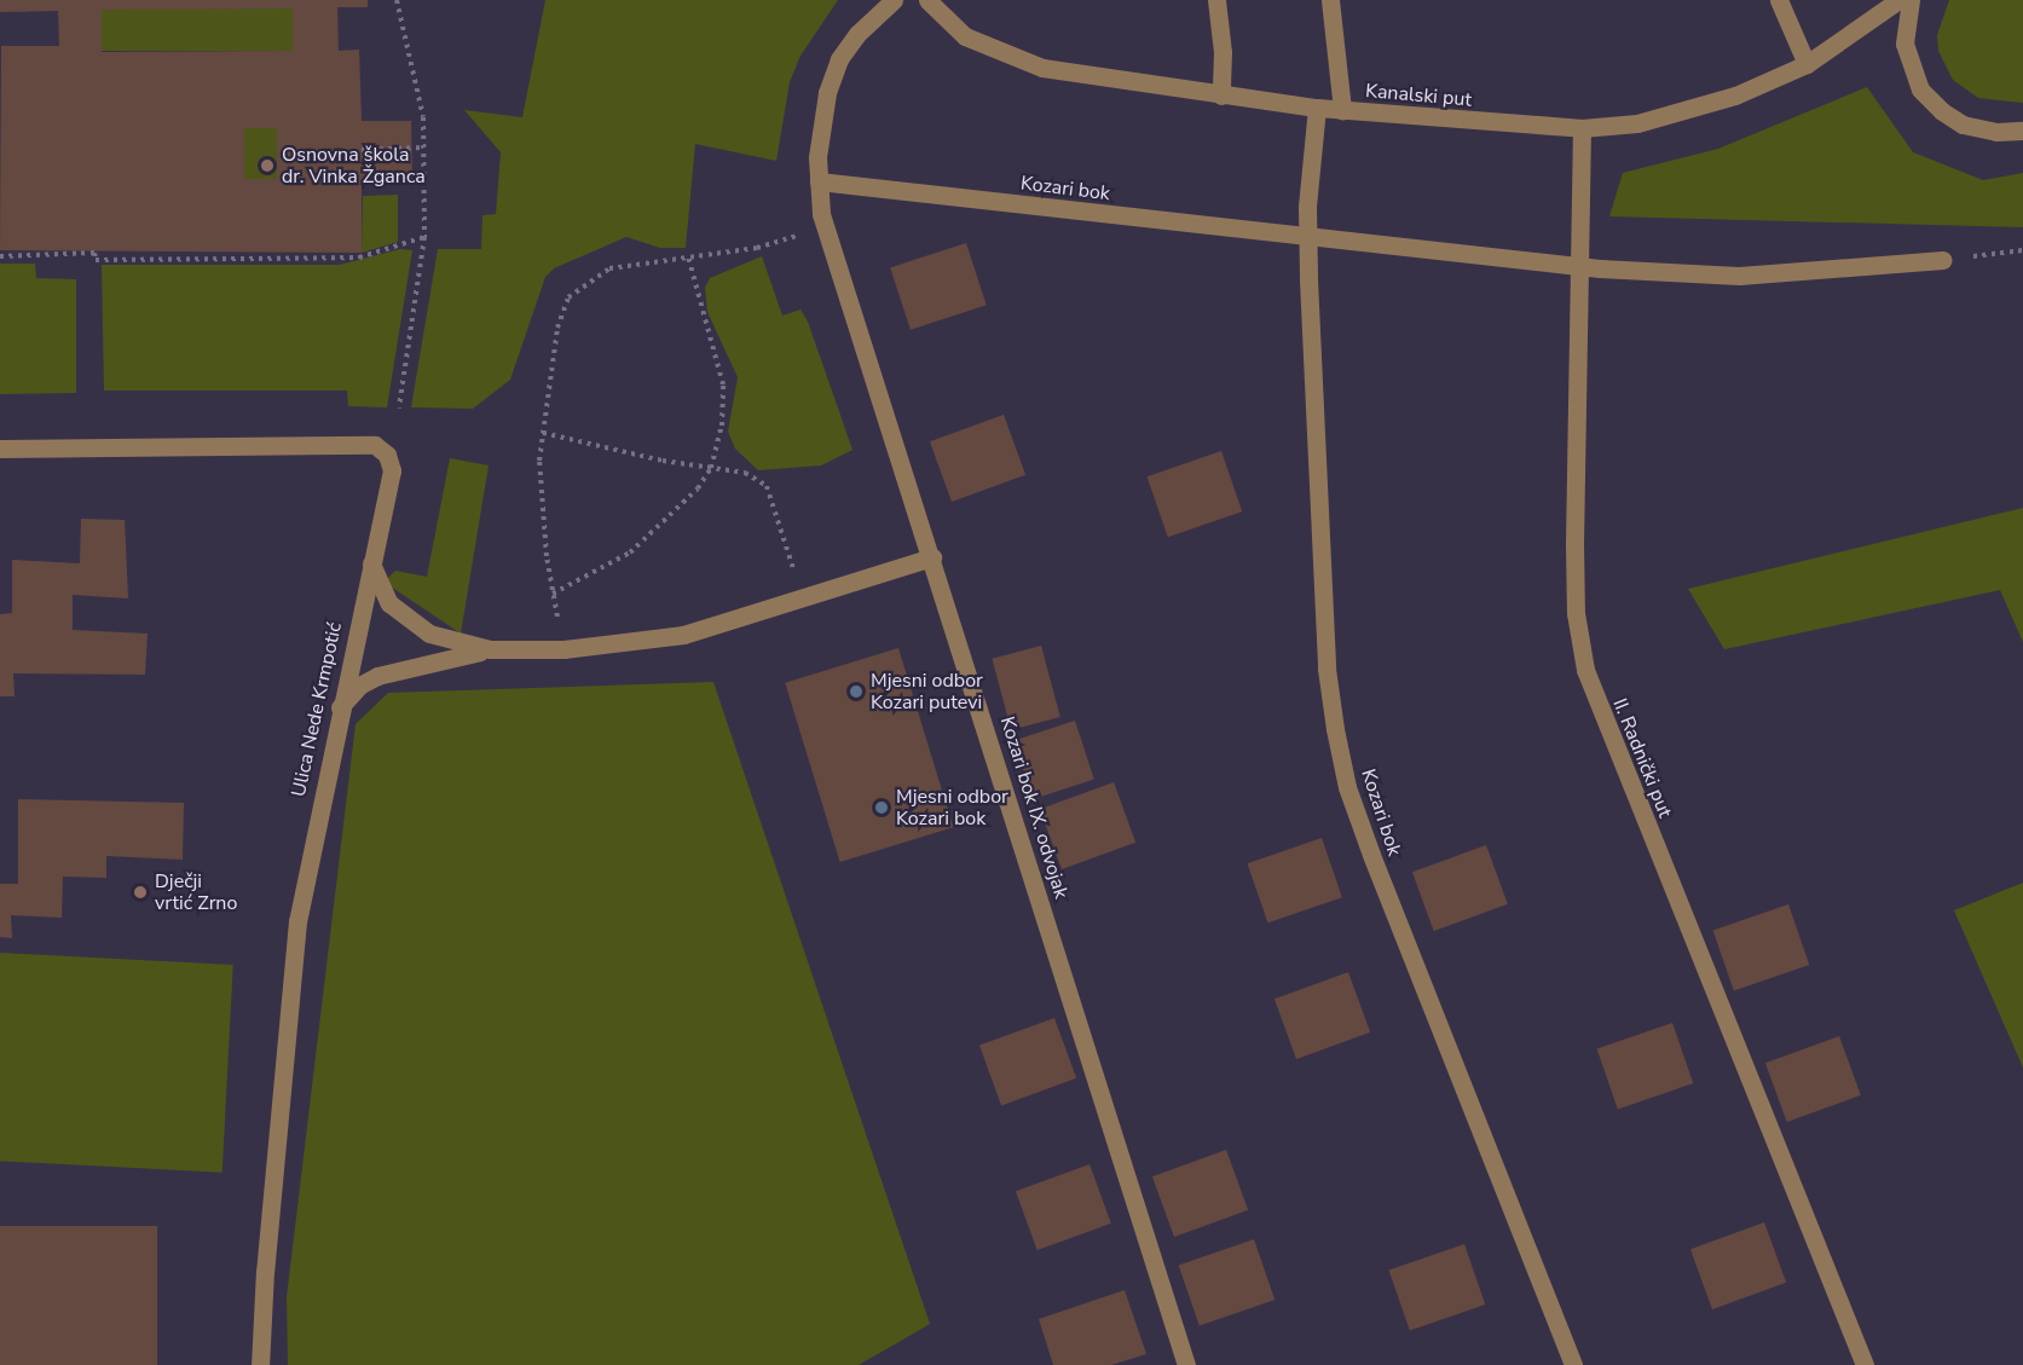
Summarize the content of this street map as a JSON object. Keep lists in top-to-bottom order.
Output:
{
  "streets": {
    "street": [
      "Kanalski put",
      "Kozari bok",
      "Ulica Nede Krmpotić",
      "II. Radnički put",
      "Kozari bok IX. odvojak"
    ]
  },
  "crossings": [
    ["Kanalski put", "Kozari bok"],
    ["Kanalski put", "II. Radnički put"],
    ["Kozari bok", "II. Radnički put"],
    ["Kozari bok", "Kozari bok IX. odvojak"]
  ],
  "places": [
    "Osnovna škola dr. Vinka Žganca",
    "Mjesni odbor Kozari putevi",
    "Mjesni odbor Kozari bok",
    "Dječji vrtić Zrno"
  ]
}
